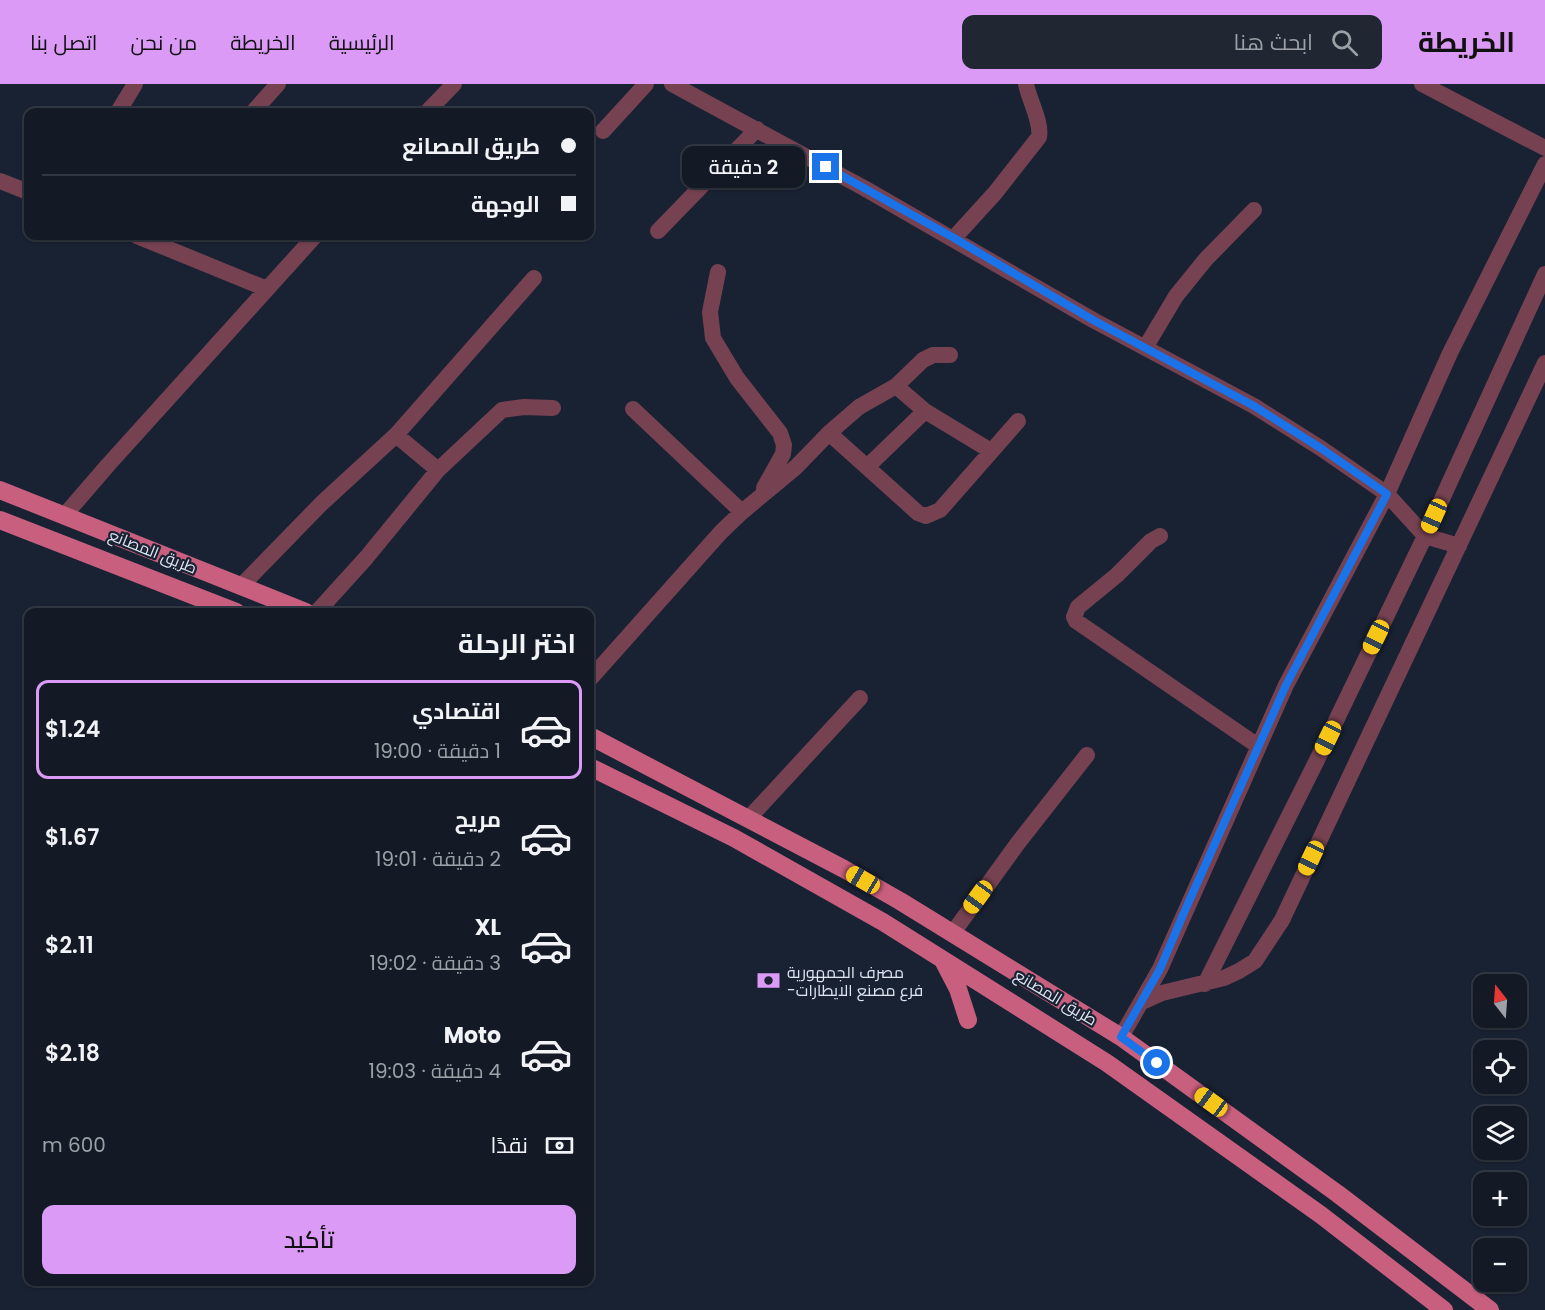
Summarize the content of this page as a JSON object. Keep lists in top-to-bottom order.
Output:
{
  "streets": {
    "main road": ["طريق المصانع"]
  },
  "places": {
    "bank": ["مصرف الجمهورية -فرع مصنع الايطارات"]
  },
  "north": "top",
  "page": {
    "header": "الخريطة",
    "search": "ابحث هنا",
    "nav": [
      "الرئيسية",
      "الخريطة",
      "من نحن",
      "اتصل بنا"
    ],
    "banner": ["طريق المصانع", "الوجهة"],
    "bubble": "2 دقيقة",
    "heading": "اختر الرحلة",
    "list": [
      {
        "name": "اقتصادي",
        "note": "1 دقيقة · 19:00",
        "value": "$1.24"
      },
      {
        "name": "مريح",
        "note": "2 دقيقة · 19:01",
        "value": "$1.67"
      },
      {
        "name": "XL",
        "note": "3 دقيقة · 19:02",
        "value": "$2.11"
      },
      {
        "name": "Moto",
        "note": "4 دقيقة · 19:03",
        "value": "$2.18"
      }
    ],
    "map_buttons": ["+", "−"],
    "pay": ["نقدًا", "600 m"],
    "buttons": "تأكيد"
  }
}
